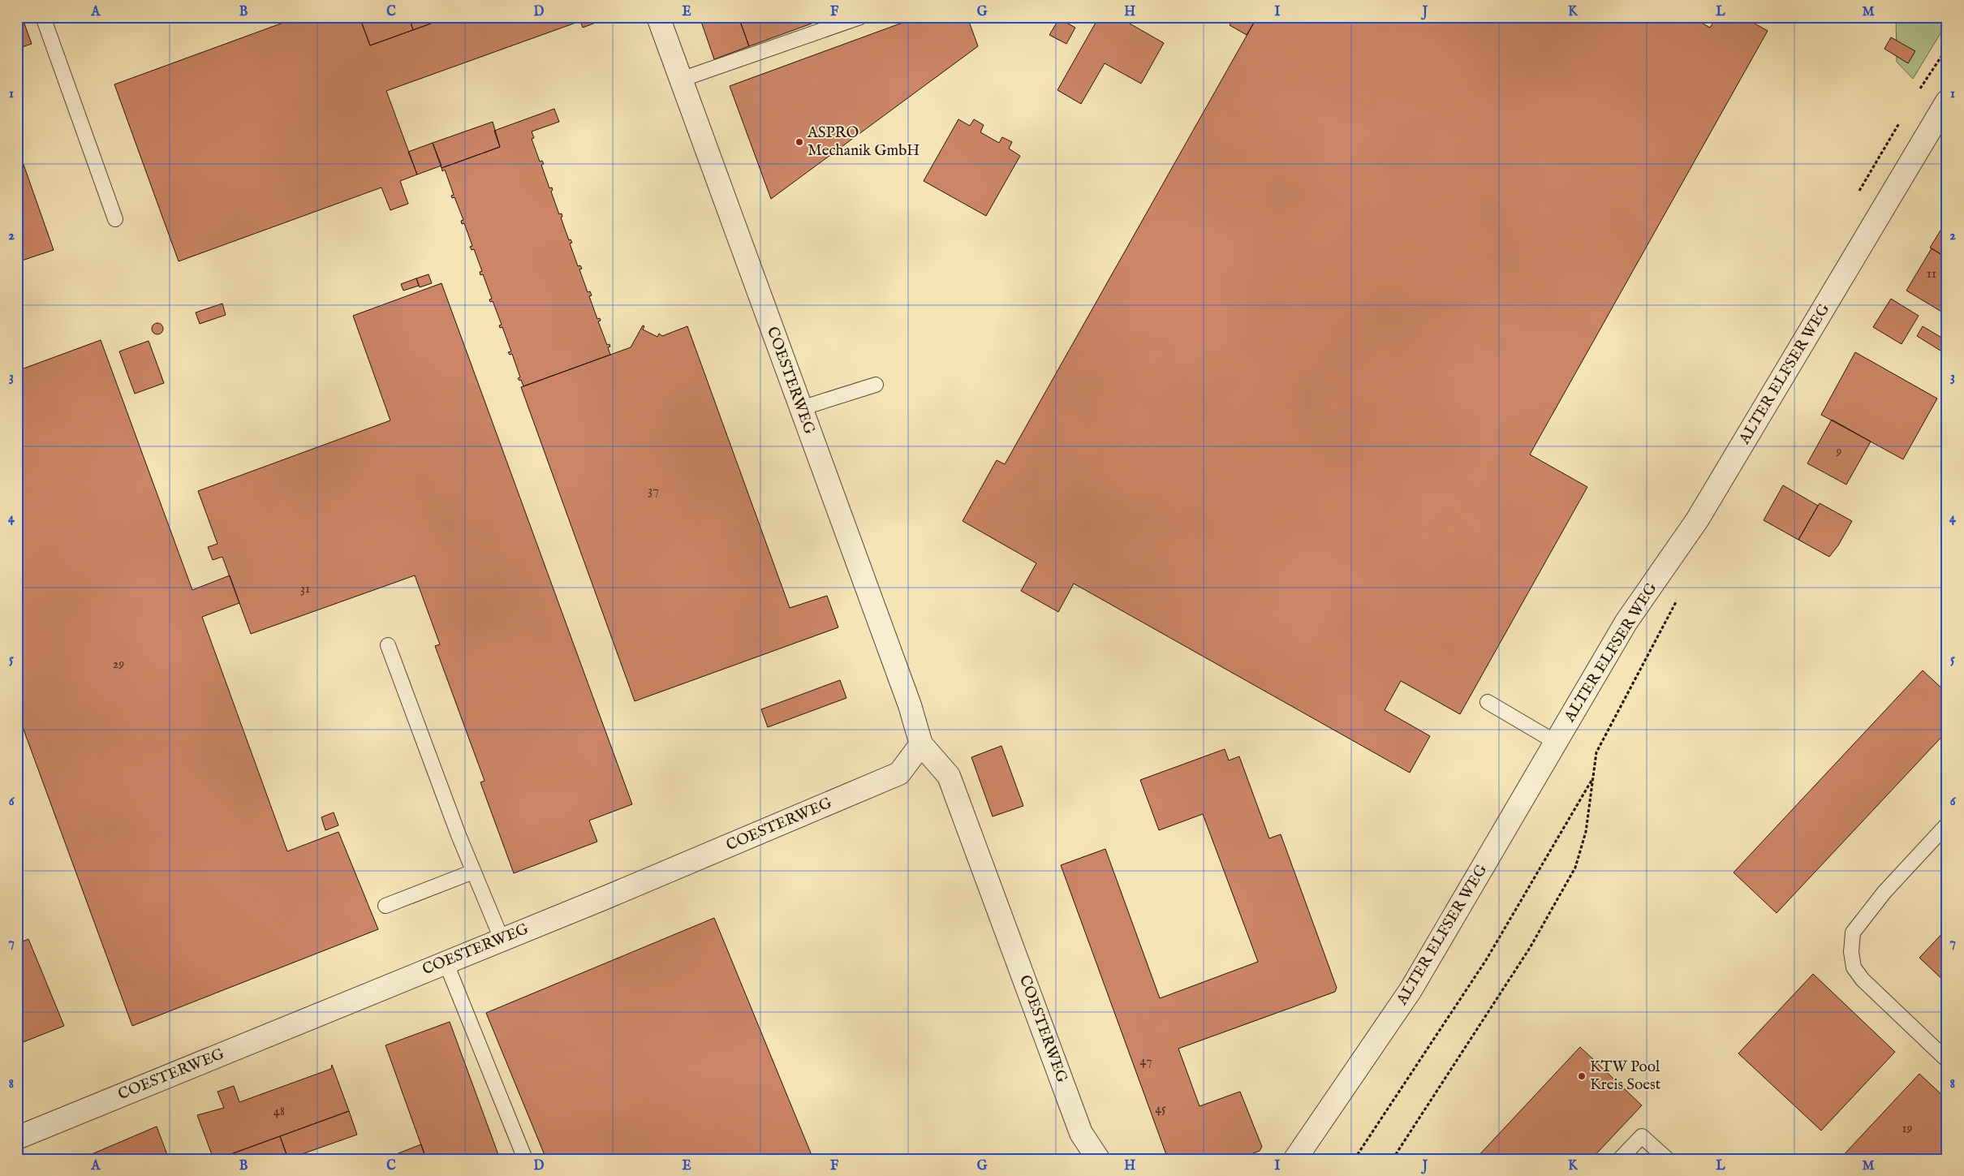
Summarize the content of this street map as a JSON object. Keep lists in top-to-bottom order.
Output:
{
  "streets": {
    "street": ["ALTER ELFSER WEG", "COESTERWEG"]
  },
  "places": ["ASPRO Mechanik GmbH", "KTW Pool Kreis Soest"],
  "house_numbers": [
    "11",
    "9",
    "37",
    "31",
    "29",
    "47",
    "45",
    "48",
    "19"
  ],
  "grid": {
    "columns": [
      "A",
      "B",
      "C",
      "D",
      "E",
      "F",
      "G",
      "H",
      "I",
      "J",
      "K",
      "L",
      "M"
    ],
    "rows": [
      "1",
      "2",
      "3",
      "4",
      "5",
      "6",
      "7",
      "8"
    ]
  }
}
